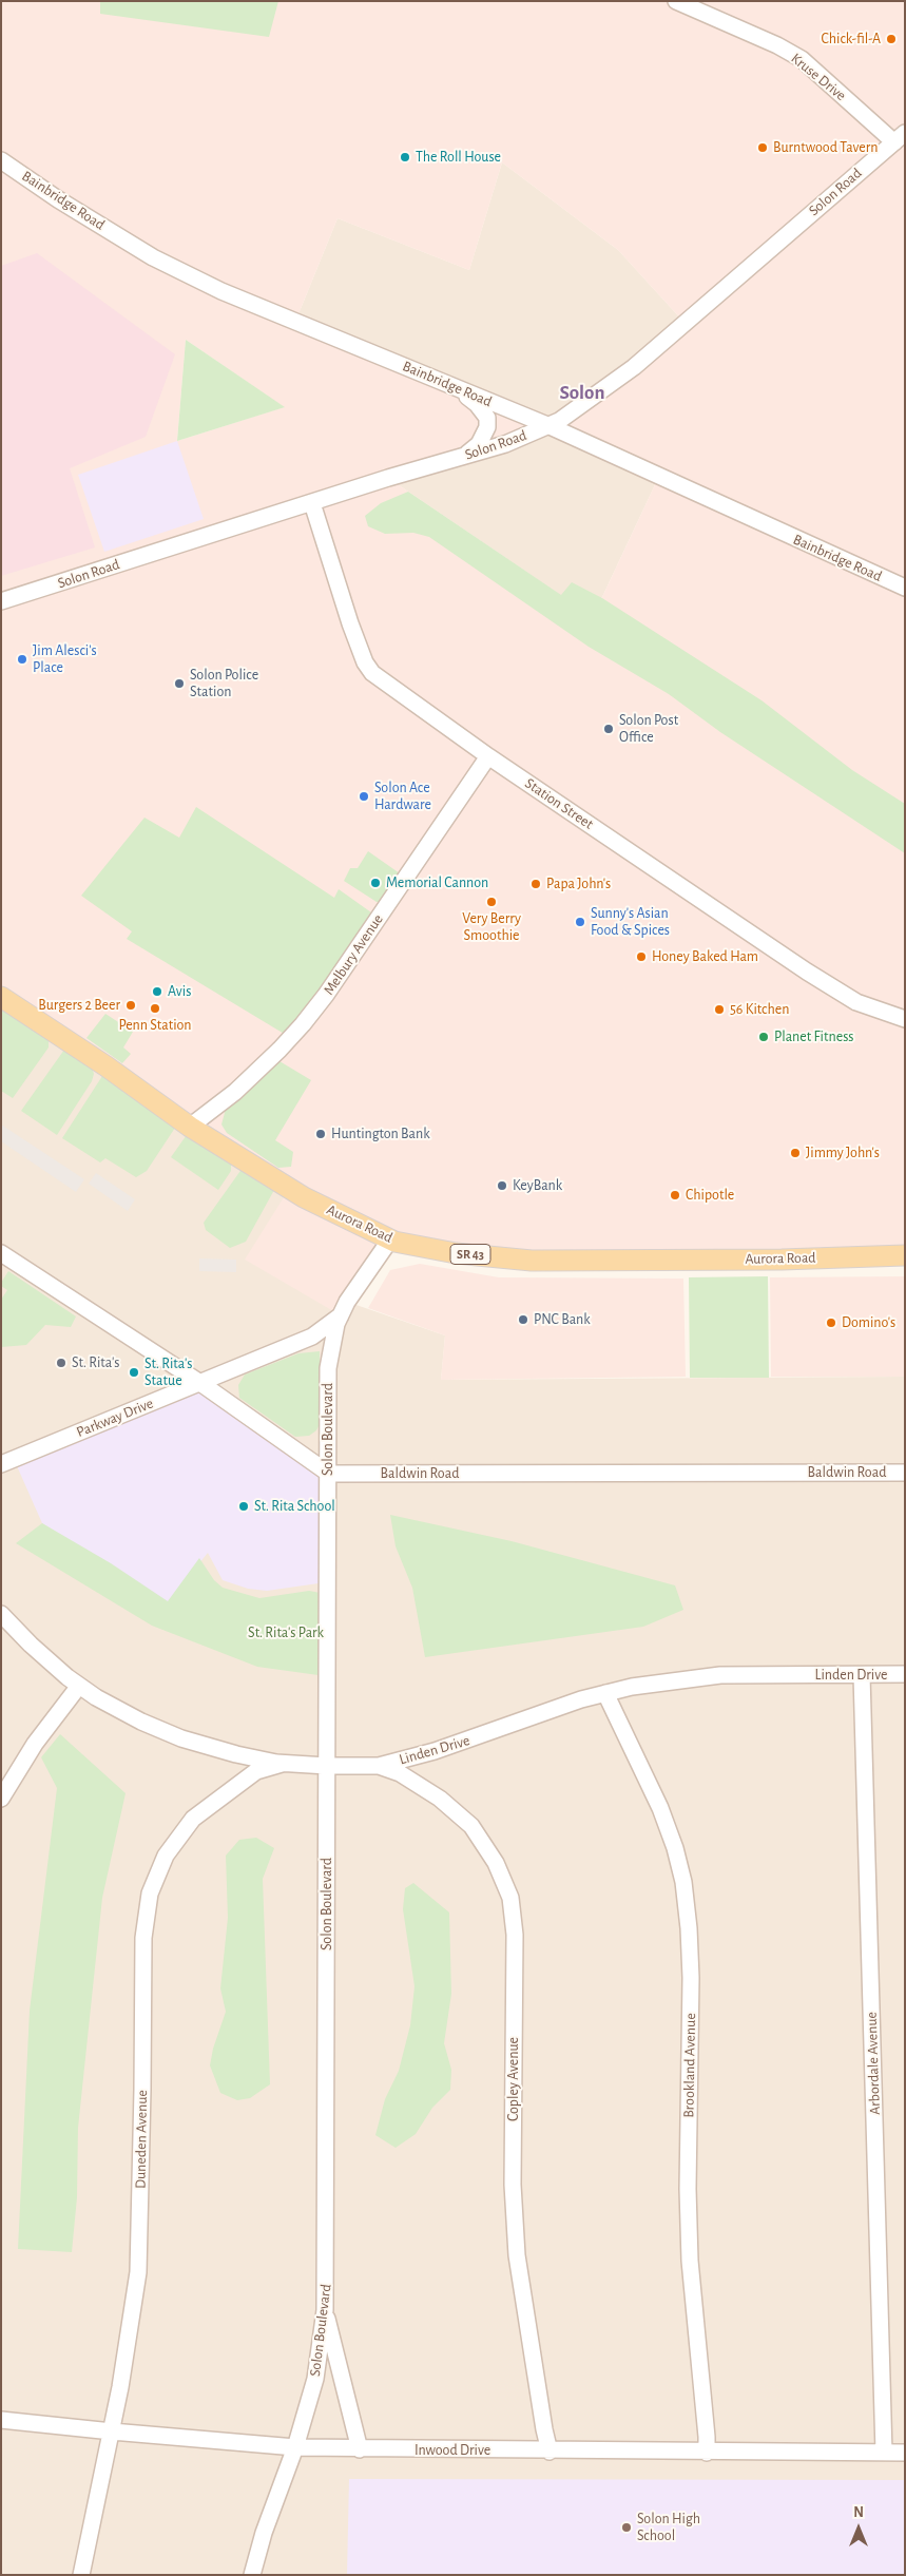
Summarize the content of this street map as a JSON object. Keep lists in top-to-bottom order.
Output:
{
  "streets": {
    "main road": ["Aurora Road", "SR 43"],
    "street": [
      "Kruse Drive",
      "Solon Road",
      "Bainbridge Road",
      "Station Street",
      "Melbury Avenue",
      "Parkway Drive",
      "Solon Boulevard",
      "Baldwin Road",
      "Linden Drive",
      "Arbordale Avenue",
      "Brookland Avenue",
      "Copley Avenue",
      "Duneden Avenue",
      "Inwood Drive"
    ]
  },
  "crossings": [
    ["Kruse Drive", "Solon Road"],
    ["Solon Road", "Bainbridge Road"],
    ["Solon Road", "Station Street"],
    ["Station Street", "Melbury Avenue"],
    ["Melbury Avenue", "Aurora Road"],
    ["Aurora Road", "Solon Boulevard"],
    ["Parkway Drive", "Solon Boulevard"],
    ["Solon Boulevard", "Baldwin Road"],
    ["Solon Boulevard", "Linden Drive"],
    ["Solon Boulevard", "Inwood Drive"],
    ["Linden Drive", "Arbordale Avenue"],
    ["Linden Drive", "Brookland Avenue"],
    ["Linden Drive", "Copley Avenue"],
    ["Linden Drive", "Duneden Avenue"],
    ["Arbordale Avenue", "Inwood Drive"],
    ["Brookland Avenue", "Inwood Drive"],
    ["Copley Avenue", "Inwood Drive"],
    ["Duneden Avenue", "Inwood Drive"]
  ],
  "districts": ["Solon"],
  "parks": ["St. Rita's Park"],
  "places": [
    "Chick-fil-A",
    "Burntwood Tavern",
    "The Roll House",
    "Jim Alesci's Place",
    "Solon Police Station",
    "Solon Post Office",
    "Solon Ace Hardware",
    "Memorial Cannon",
    "Papa John's",
    "Very Berry Smoothie",
    "Sunny's Asian Food & Spices",
    "Honey Baked Ham",
    "Avis",
    "Burgers 2 Beer",
    "Penn Station",
    "56 Kitchen",
    "Planet Fitness",
    "Huntington Bank",
    "Jimmy John's",
    "KeyBank",
    "Chipotle",
    "PNC Bank",
    "Domino's",
    "St. Rita's",
    "St. Rita's Statue",
    "St. Rita School",
    "Solon High School"
  ],
  "north": "top"
}
